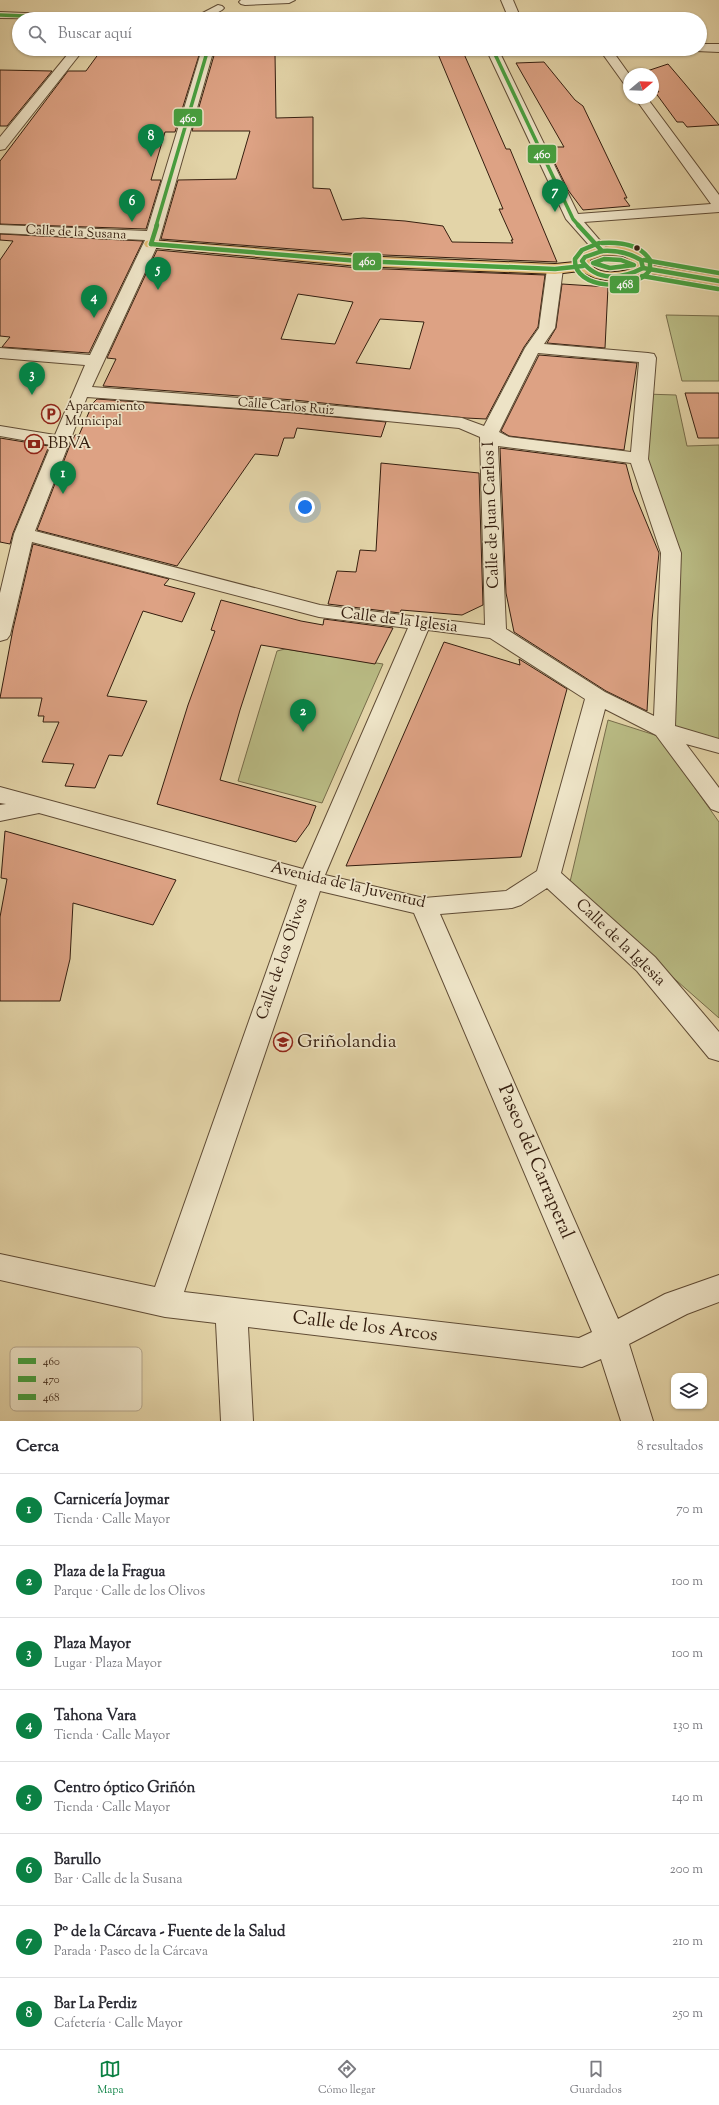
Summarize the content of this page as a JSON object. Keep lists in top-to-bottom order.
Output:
{
  "streets": {
    "street": [
      "Calle de la Susana",
      "Calle Carlos Ruiz",
      "Calle de Juan Carlos I",
      "Calle de la Iglesia",
      "Avenida de la Juventud",
      "Calle de los Olivos",
      "Paseo del Carraperal",
      "Calle de los Arcos"
    ]
  },
  "crossings": [
    ["Calle Carlos Ruiz", "Calle de Juan Carlos I"],
    ["Calle de Juan Carlos I", "Calle de la Iglesia"],
    ["Calle de la Iglesia", "Avenida de la Juventud"],
    ["Calle de la Iglesia", "Calle de los Olivos"],
    ["Avenida de la Juventud", "Calle de los Olivos"],
    ["Avenida de la Juventud", "Paseo del Carraperal"],
    ["Calle de los Olivos", "Calle de los Arcos"],
    ["Paseo del Carraperal", "Calle de los Arcos"]
  ],
  "places": {
    "parking": ["Aparcamiento Municipal"],
    "bank": ["BBVA"],
    "school or university": ["Griñolandia"]
  },
  "lines": ["transit line 460", "transit line 468", "transit line 470"],
  "legend": ["460", "470", "468"],
  "north": "right",
  "page": {
    "search": "Buscar aquí",
    "pins": [
      "8",
      "7",
      "6",
      "5",
      "4",
      "3",
      "1",
      "2"
    ],
    "heading": ["Cerca", "8 resultados"],
    "list": [
      {
        "mark": "1",
        "name": "Carnicería Joymar",
        "note": "Tienda · Calle Mayor",
        "value": "70 m"
      },
      {
        "mark": "2",
        "name": "Plaza de la Fragua",
        "note": "Parque · Calle de los Olivos",
        "value": "100 m"
      },
      {
        "mark": "3",
        "name": "Plaza Mayor",
        "note": "Lugar · Plaza Mayor",
        "value": "100 m"
      },
      {
        "mark": "4",
        "name": "Tahona Vara",
        "note": "Tienda · Calle Mayor",
        "value": "130 m"
      },
      {
        "mark": "5",
        "name": "Centro óptico Griñón",
        "note": "Tienda · Calle Mayor",
        "value": "140 m"
      },
      {
        "mark": "6",
        "name": "Barullo",
        "note": "Bar · Calle de la Susana",
        "value": "200 m"
      },
      {
        "mark": "7",
        "name": "Pº de la Cárcava - Fuente de la Salud",
        "note": "Parada · Paseo de la Cárcava",
        "value": "210 m"
      },
      {
        "mark": "8",
        "name": "Bar La Perdiz",
        "note": "Cafetería · Calle Mayor",
        "value": "250 m"
      }
    ],
    "nav": ["Mapa", "Cómo llegar", "Guardados"]
  }
}
